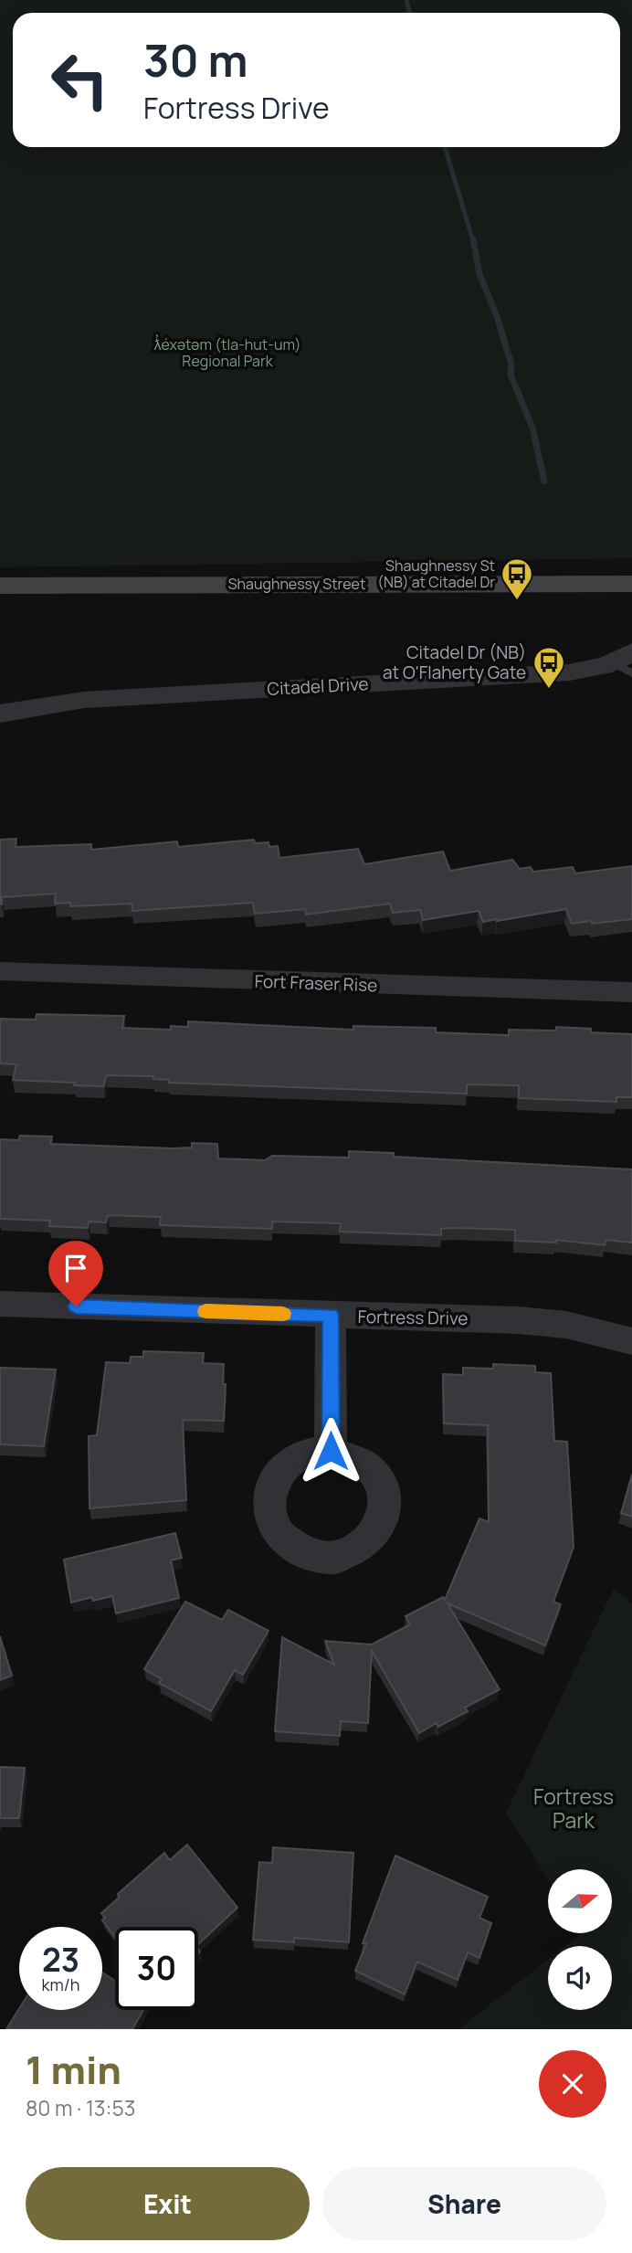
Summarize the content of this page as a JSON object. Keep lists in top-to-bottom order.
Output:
{
  "streets": {
    "main road": ["Shaughnessy Street"],
    "street": ["Citadel Drive", "Fort Fraser Rise", "Fortress Drive"]
  },
  "parks": ["ƛ̓éxətəm (tla-hut-um) Regional Park", "Fortress Park"],
  "places": {
    "bus stop": ["Shaughnessy St (NB) at Citadel Dr", "Citadel Dr (NB) at O'Flaherty Gate"]
  },
  "north": "right",
  "page": {
    "turn": ["30 m", "Fortress Drive"],
    "speed": "23 km/h",
    "limit": "30",
    "heading": ["1 min", "80 m · 13:53"],
    "buttons": ["Exit", "Share"]
  }
}
